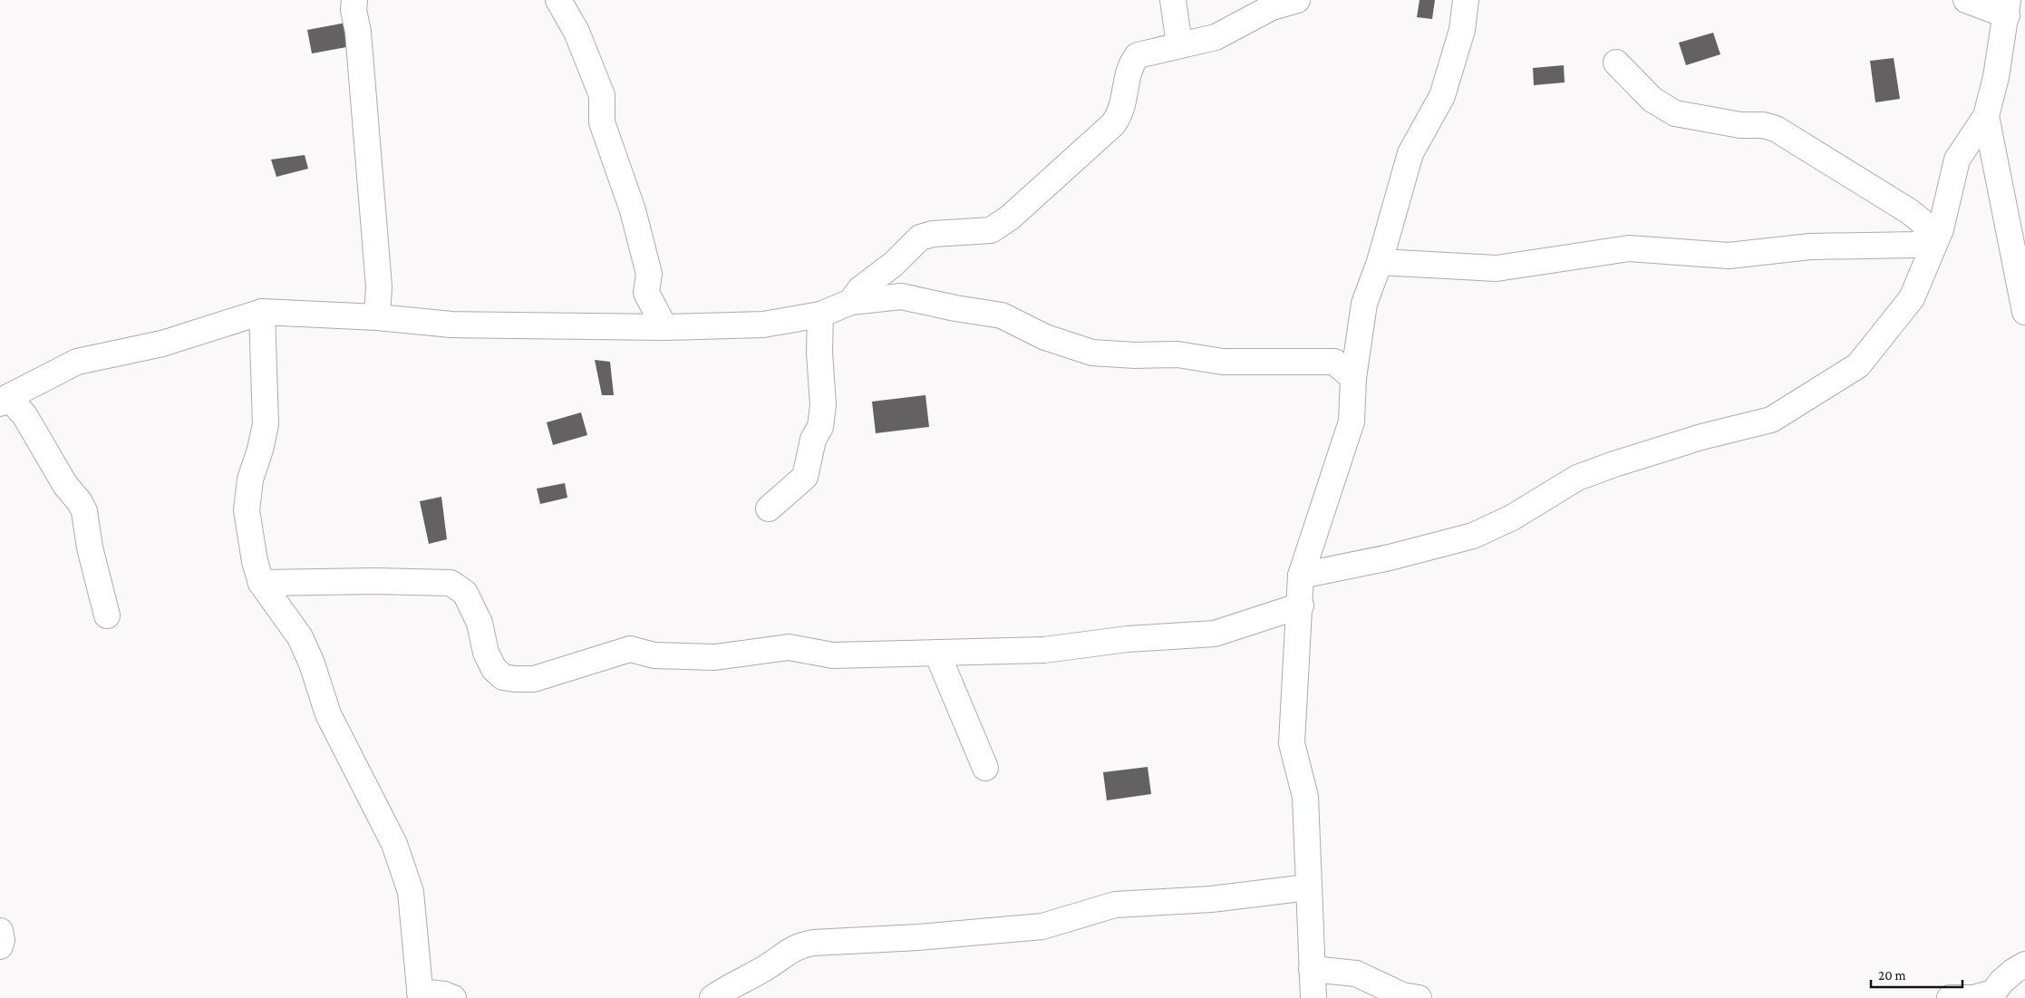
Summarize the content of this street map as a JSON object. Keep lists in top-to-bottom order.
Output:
{
  "scale_bar": "20 m"
}
